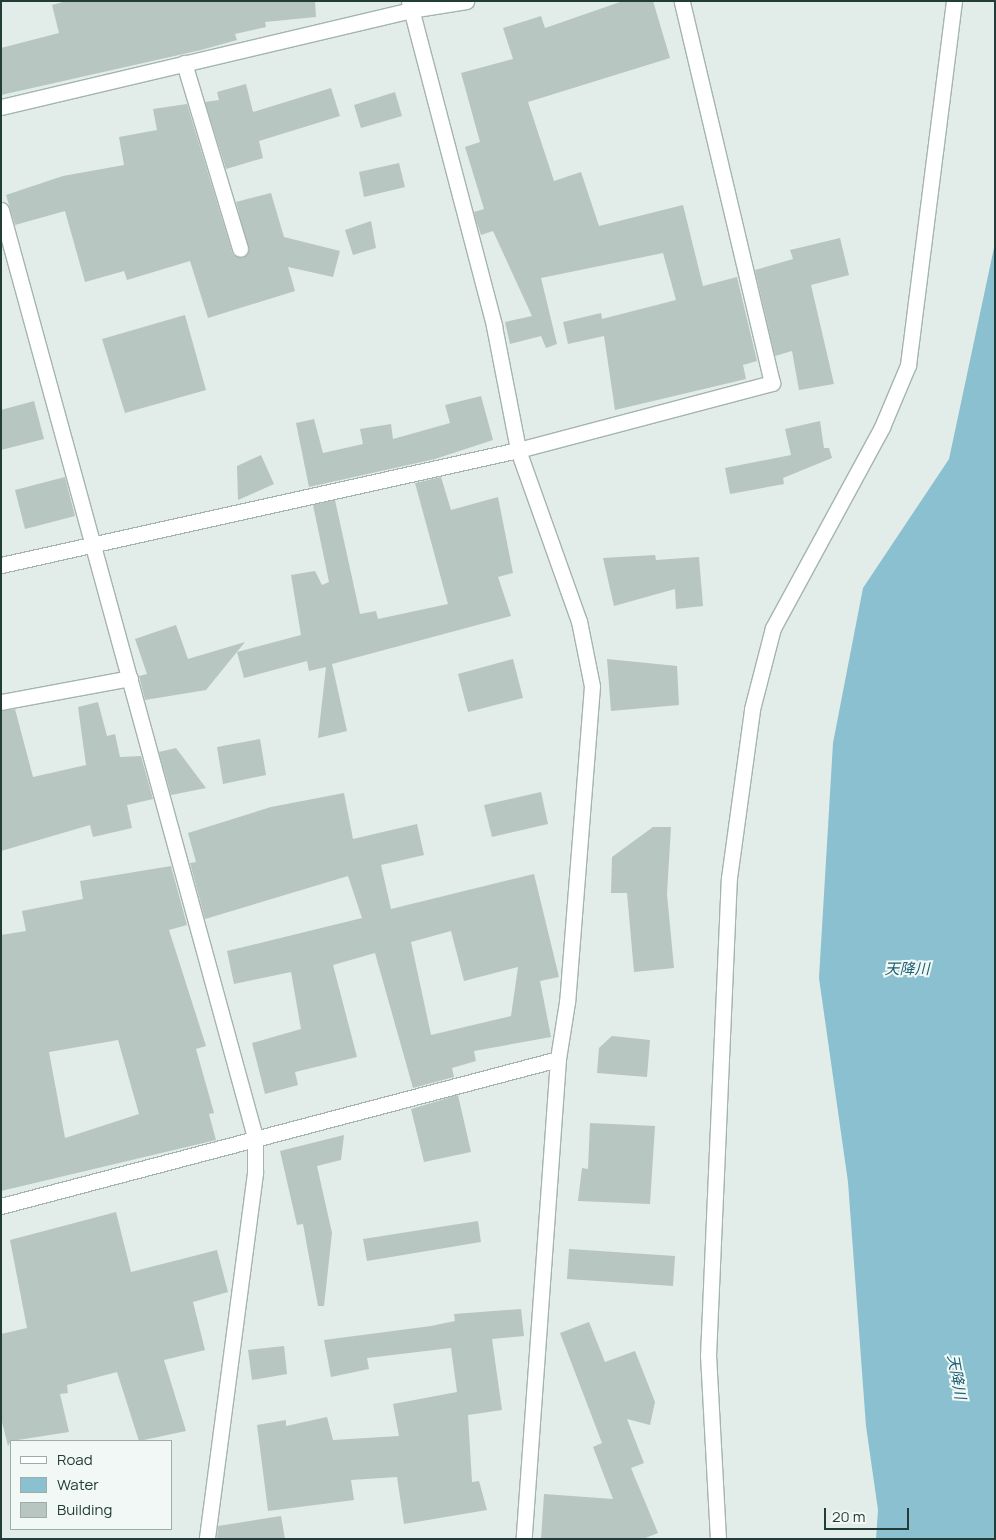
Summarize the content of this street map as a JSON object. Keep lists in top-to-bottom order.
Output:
{
  "water": ["天降川"],
  "legend": ["Road", "Water", "Building"],
  "scale_bar": "20 m"
}
